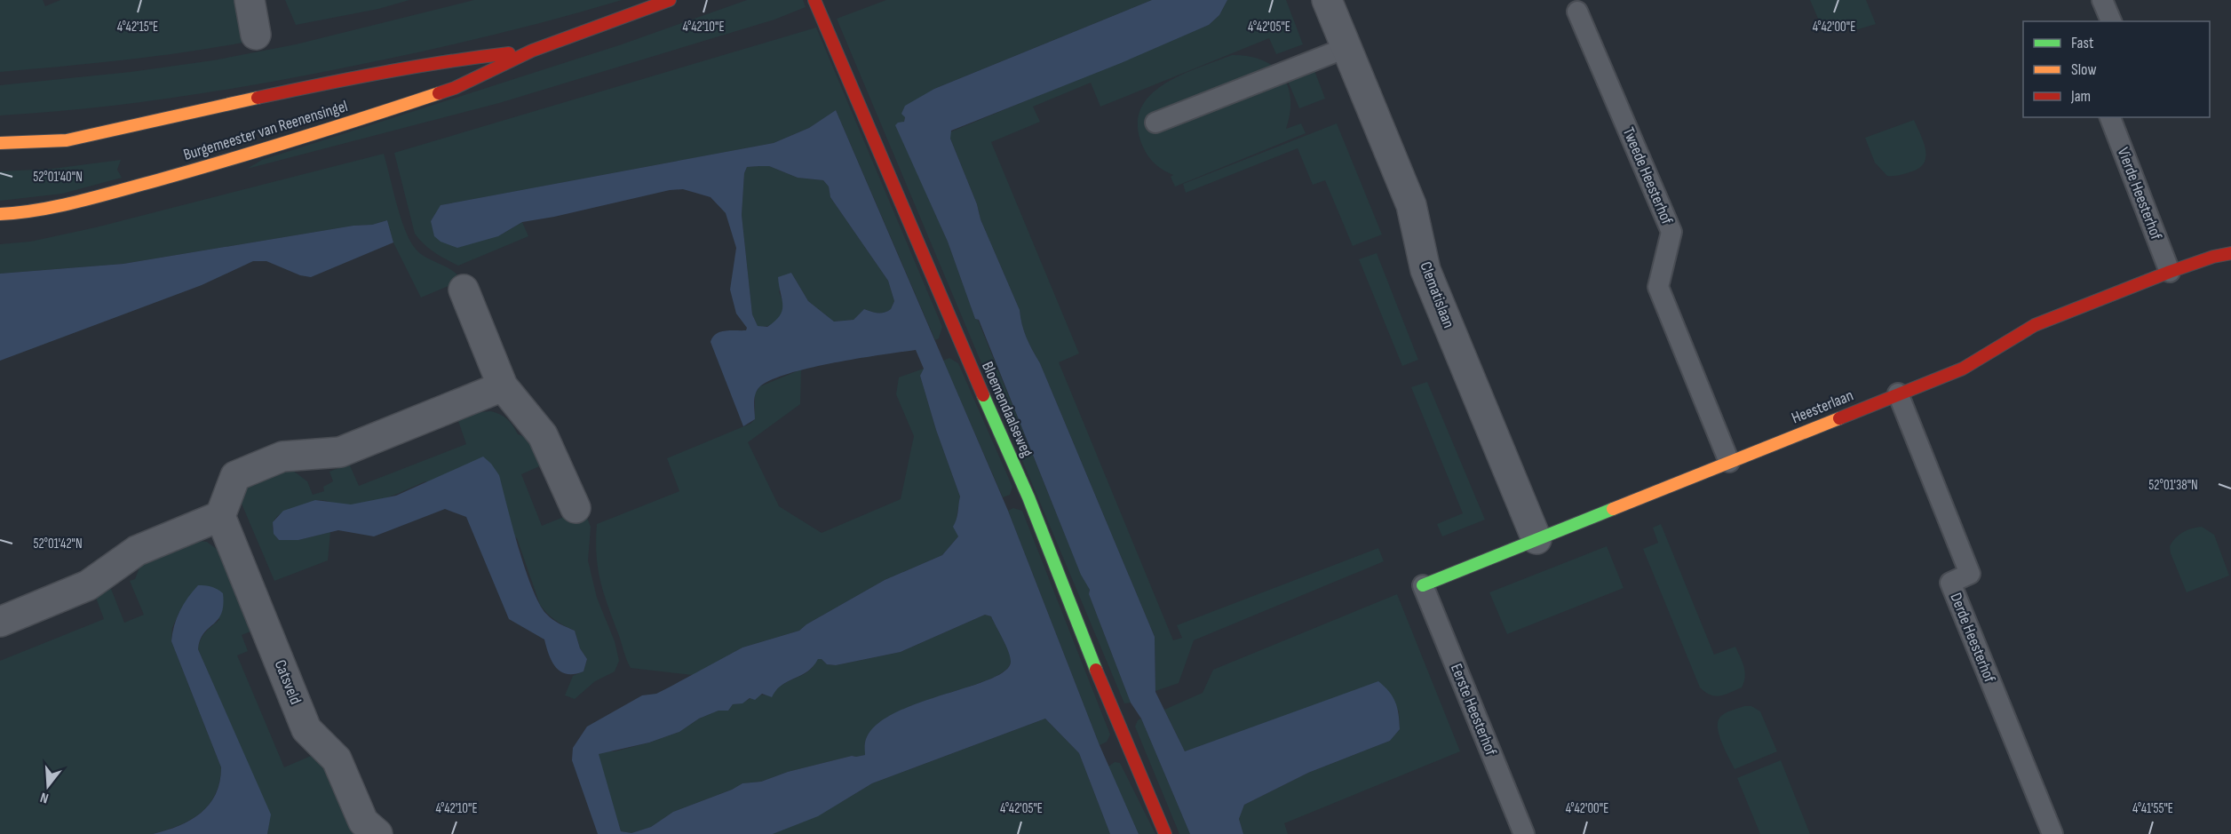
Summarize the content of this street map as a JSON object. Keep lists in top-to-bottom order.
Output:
{
  "streets": {
    "street": [
      "Burgemeester van Reenensingel",
      "Clematislaan",
      "Heesterlaan",
      "Bloemendaalseweg",
      "Catsveld"
    ],
    "lane": [
      "Tweede Heesterhof",
      "Vierde Heesterhof",
      "Derde Heesterhof",
      "Eerste Heesterhof"
    ]
  },
  "crossings": [
    ["Tweede Heesterhof", "Heesterlaan"],
    ["Vierde Heesterhof", "Heesterlaan"],
    ["Clematislaan", "Heesterlaan"],
    ["Heesterlaan", "Derde Heesterhof"],
    ["Heesterlaan", "Eerste Heesterhof"]
  ],
  "legend": ["Fast", "Slow", "Jam"],
  "north": "bottom",
  "coordinates": [
    "4°42'15\"E",
    "4°42'10\"E",
    "4°42'05\"E",
    "4°42'00\"E",
    "52°01'40\"N",
    "52°01'38\"N",
    "52°01'42\"N",
    "4°41'55\"E"
  ]
}
